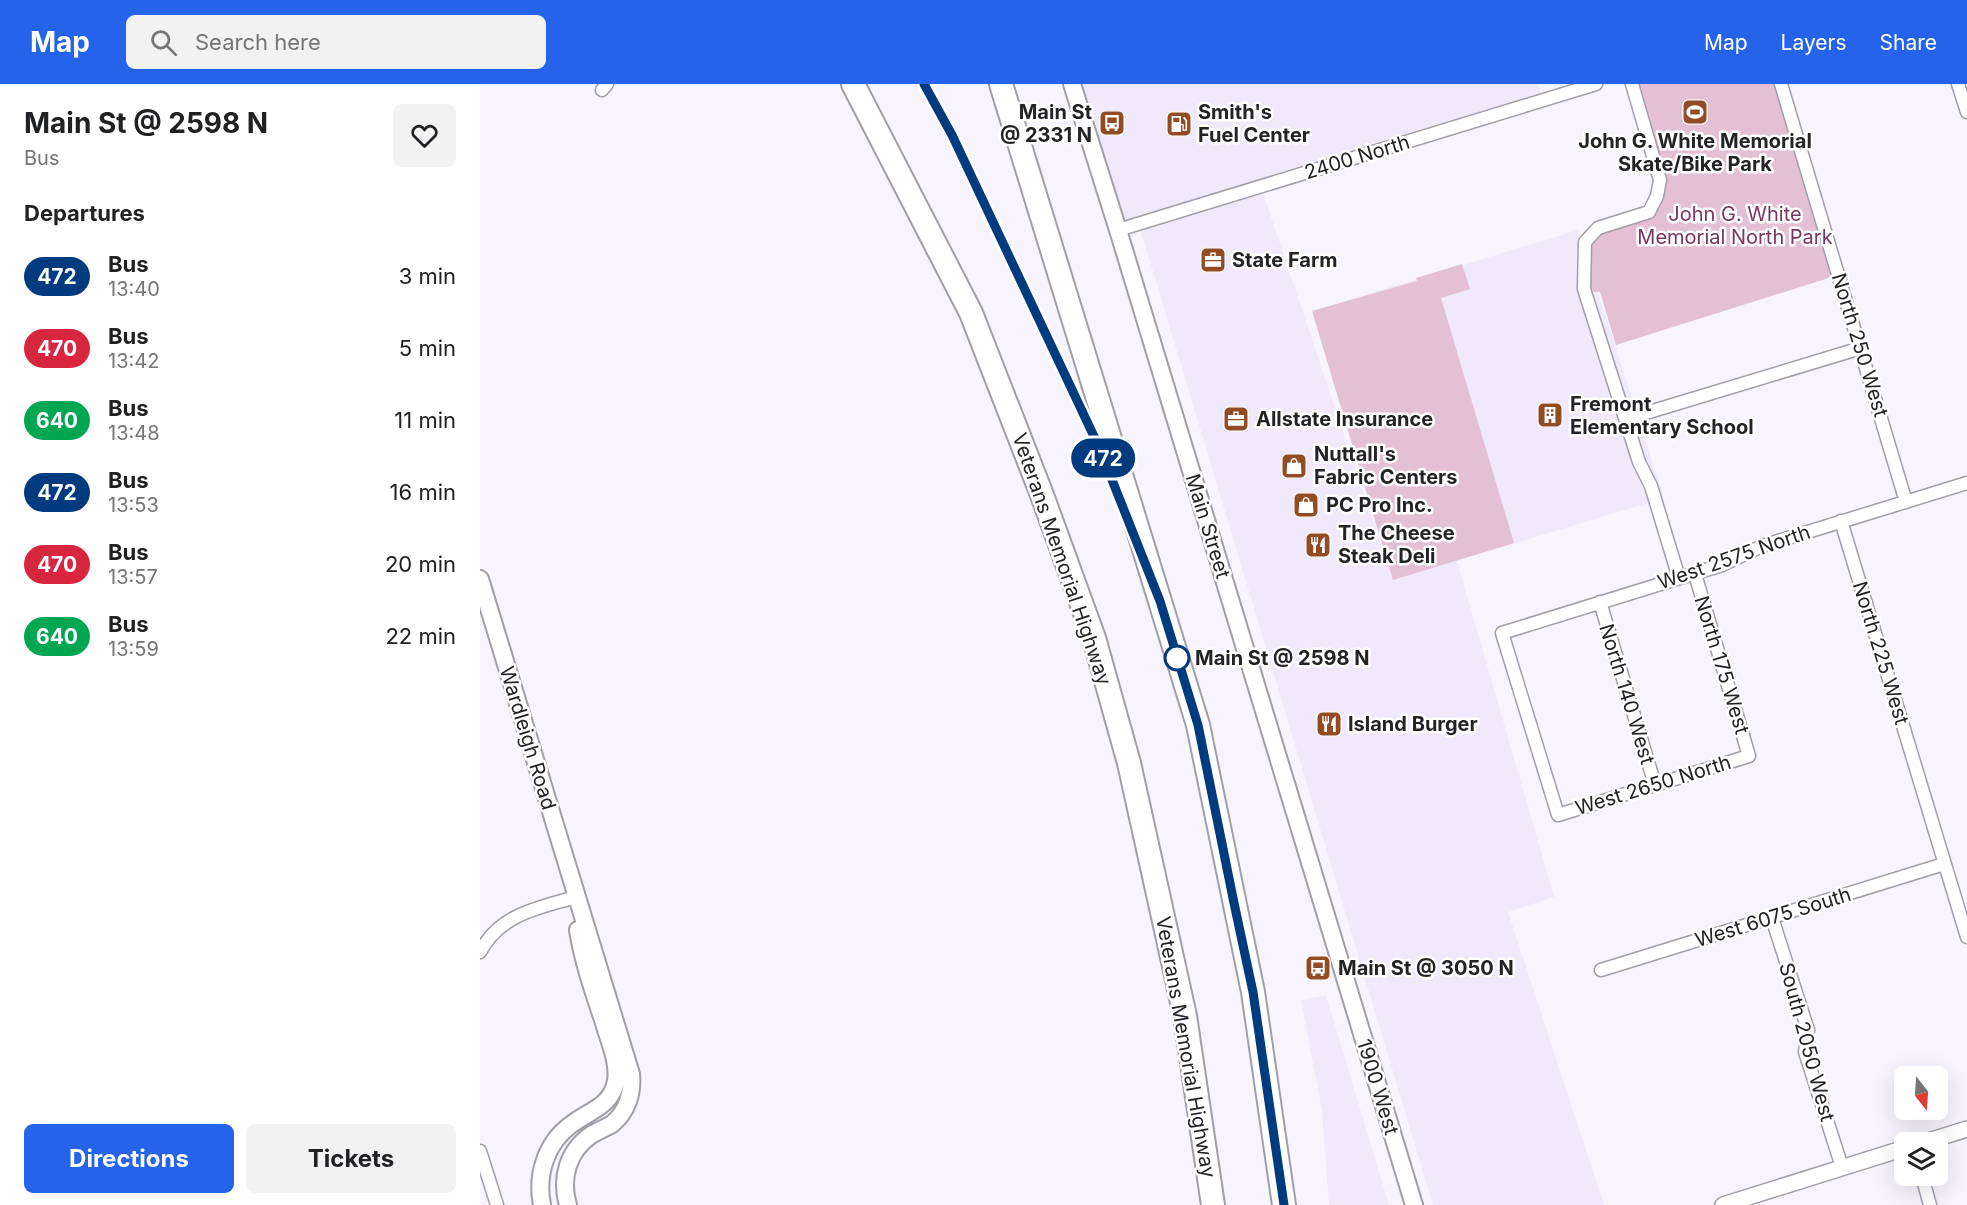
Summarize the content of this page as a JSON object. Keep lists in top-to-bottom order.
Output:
{
  "streets": {
    "highway": ["Veterans Memorial Highway"],
    "main road": ["Main Street", "Wardleigh Road", "1900 West"],
    "street": [
      "2400 North",
      "North 250 West",
      "West 2575 North",
      "North 225 West",
      "North 175 West",
      "North 140 West",
      "West 2650 North",
      "West 6075 South",
      "South 2050 West"
    ]
  },
  "crossings": [
    ["2400 North", "Main Street"],
    ["North 250 West", "West 2575 North"],
    ["Main Street", "1900 West"],
    ["West 2575 North", "North 225 West"],
    ["West 2575 North", "North 175 West"],
    ["West 2575 North", "North 140 West"],
    ["West 2575 North", "West 2650 North"],
    ["North 225 West", "West 6075 South"],
    ["North 175 West", "West 2650 North"],
    ["North 140 West", "West 2650 North"],
    ["West 6075 South", "South 2050 West"]
  ],
  "parks": ["John G. White Memorial North Park"],
  "places": {
    "sports": ["John G. White Memorial Skate/Bike Park"],
    "bus stop": ["Main St @ 2331 N", "Main St @ 3050 N"],
    "fuel station": ["Smith's Fuel Center"],
    "office": ["State Farm", "Allstate Insurance"],
    "building": ["Fremont Elementary School"],
    "shop": ["Nuttall's Fabric Centers", "PC Pro Inc."],
    "restaurant": ["The Cheese Steak Deli", "Island Burger"],
    "other": ["Main St @ 2598 N"]
  },
  "lines": ["bus line 472"],
  "north": "bottom",
  "page": {
    "header": "Map",
    "search": "Search here",
    "nav": ["Map", "Layers", "Share"],
    "heading": [
      ["Main St @ 2598 N", "Bus"],
      "Departures"
    ],
    "on_map": "472",
    "list": [
      {
        "mark": "472",
        "name": "Bus",
        "note": "13:40",
        "value": "3 min"
      },
      {
        "mark": "470",
        "name": "Bus",
        "note": "13:42",
        "value": "5 min"
      },
      {
        "mark": "640",
        "name": "Bus",
        "note": "13:48",
        "value": "11 min"
      },
      {
        "mark": "472",
        "name": "Bus",
        "note": "13:53",
        "value": "16 min"
      },
      {
        "mark": "470",
        "name": "Bus",
        "note": "13:57",
        "value": "20 min"
      },
      {
        "mark": "640",
        "name": "Bus",
        "note": "13:59",
        "value": "22 min"
      }
    ],
    "buttons": ["Directions", "Tickets"]
  }
}
